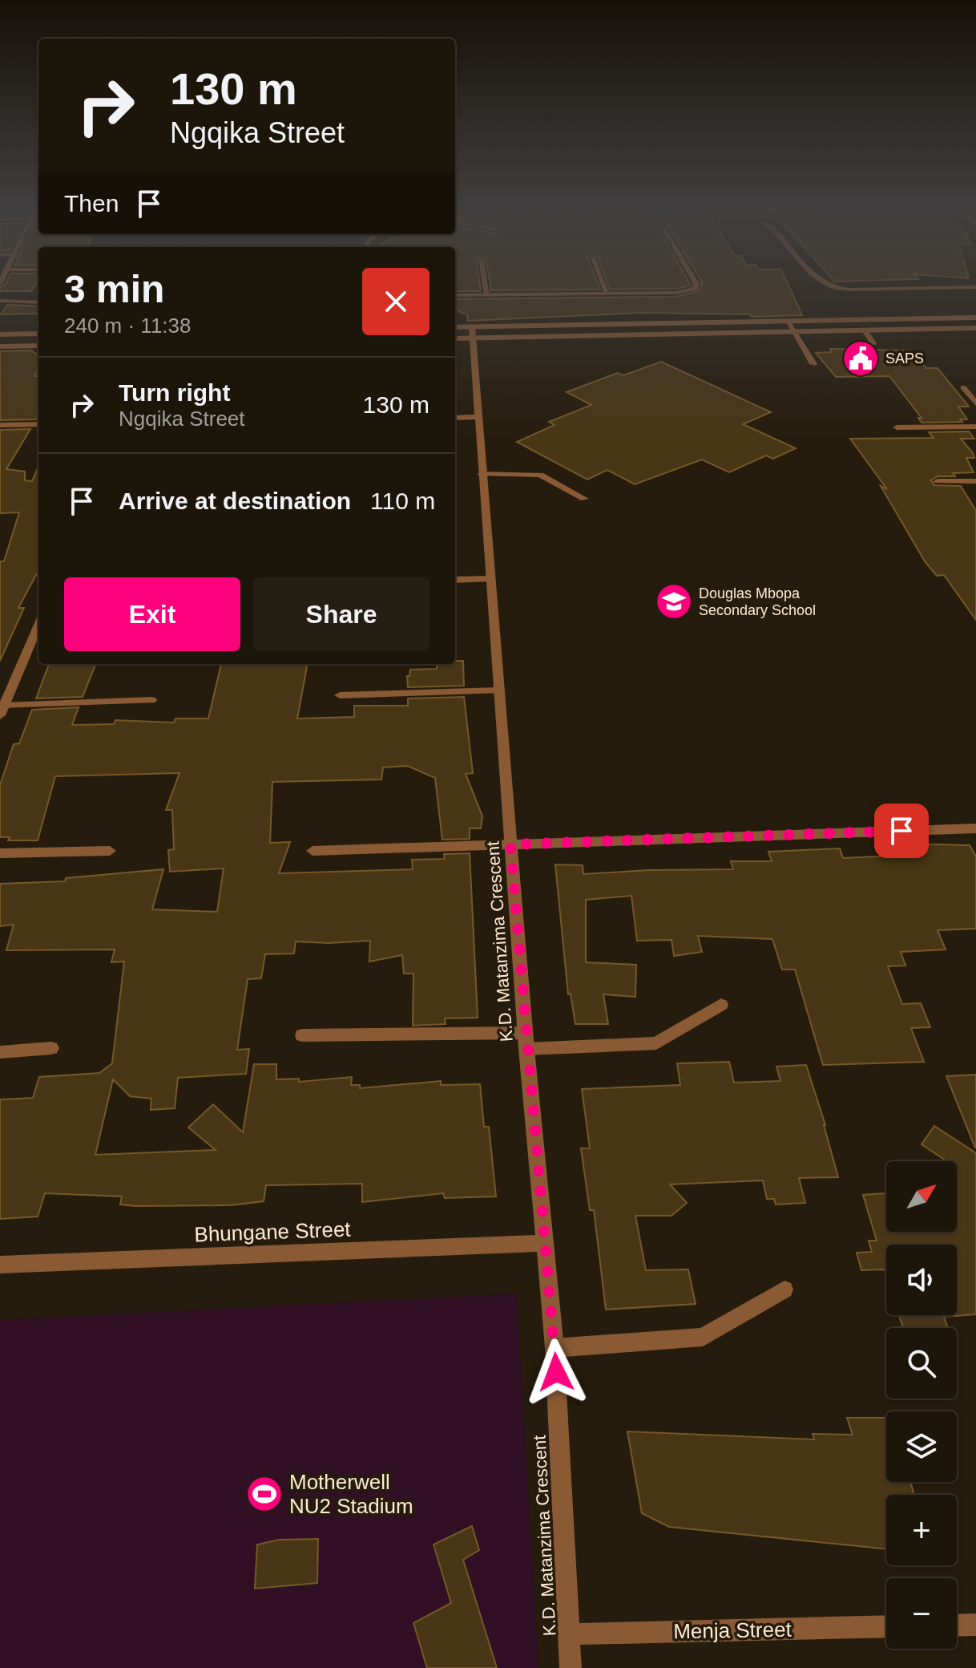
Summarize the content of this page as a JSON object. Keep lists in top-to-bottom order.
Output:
{
  "streets": {
    "street": ["K.D. Matanzima Crescent", "Bhungane Street", "Menja Street"]
  },
  "crossings": [
    ["K.D. Matanzima Crescent", "Bhungane Street"],
    ["K.D. Matanzima Crescent", "Menja Street"]
  ],
  "places": {
    "public building": ["SAPS"],
    "school or university": ["Douglas Mbopa Secondary School"],
    "sports": ["Motherwell NU2 Stadium"]
  },
  "north": "top right",
  "page": {
    "turn": ["130 m", "Ngqika Street"],
    "then": "Then",
    "heading": ["3 min", "240 m · 11:38"],
    "list": [
      {
        "name": "Turn right",
        "note": "Ngqika Street",
        "value": "130 m"
      },
      {
        "name": "Arrive at destination",
        "value": "110 m"
      }
    ],
    "buttons": ["Exit", "Share"],
    "map_buttons": ["+", "−"]
  }
}
